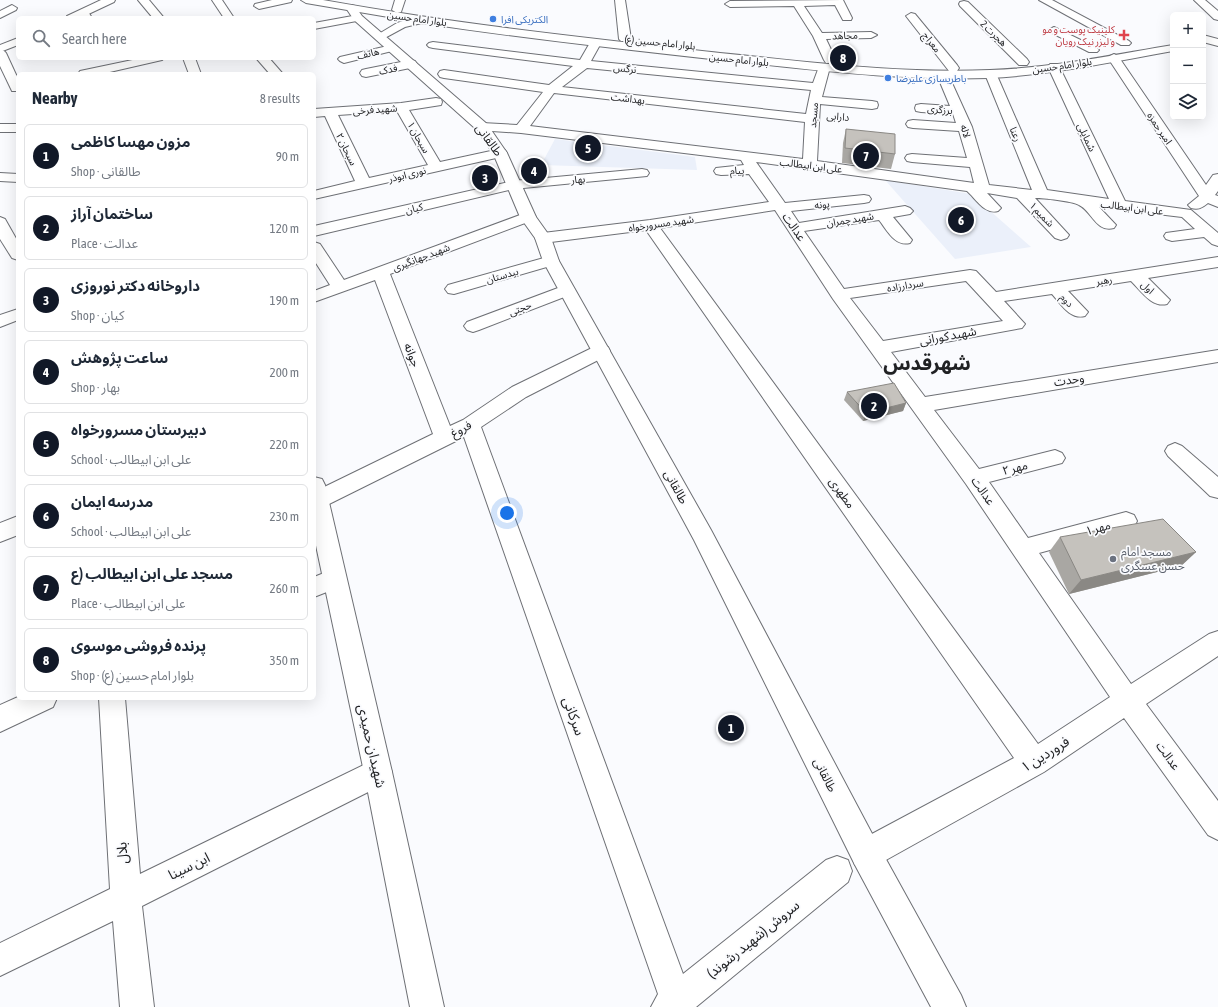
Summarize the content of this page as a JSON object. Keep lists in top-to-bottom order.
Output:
{
  "streets": {
    "street": [
      "بلوار امام حسین",
      "هجرت 2",
      "مجاهد",
      "بلوار امام حسین (ع)",
      "معراج",
      "هاتف",
      "نرگس",
      "فدک",
      "بهداشت",
      "شهید فرخی",
      "برزگری",
      "مسجد",
      "دارابی",
      "امیر حمزه",
      "لاله",
      "رعنا",
      "سبحان ۱",
      "شمایلی",
      "طالقانی",
      "سبحان ۲",
      "علی ابن ابیطالب",
      "پیام",
      "نوری ابوذر",
      "بهار",
      "پونه",
      "کیان",
      "شمیم ۱",
      "شهید چمران",
      "شهید مسرورخواه",
      "عدالت",
      "شهید جهانگیری",
      "بیدستان",
      "رهبر",
      "سردارزاده",
      "اول",
      "دوم",
      "حجتی",
      "شهید کورانی",
      "جوانه",
      "وحدت",
      "فروغ",
      "مهر ۲",
      "مطهری",
      "مهر ۱",
      "سرکانی",
      "شهیدان حمیدی",
      "فروردین ۱",
      "بلال",
      "ابن سینا",
      "سروش (شهید رشوند)"
    ]
  },
  "crossings": [
    ["بلوار امام حسین", "بلوار امام حسین (ع)"],
    ["بلوار امام حسین", "معراج"],
    ["بلوار امام حسین", "هاتف"],
    ["بلوار امام حسین", "مسجد"],
    ["بلوار امام حسین", "امیر حمزه"],
    ["بلوار امام حسین", "لاله"],
    ["بلوار امام حسین", "رعنا"],
    ["بلوار امام حسین", "شمایلی"],
    ["بلوار امام حسین", "طالقانی"],
    ["بلوار امام حسین (ع)", "مسجد"],
    ["بلوار امام حسین (ع)", "طالقانی"],
    ["معراج", "لاله"],
    ["هاتف", "طالقانی"],
    ["نرگس", "مسجد"],
    ["فدک", "طالقانی"],
    ["بهداشت", "مسجد"],
    ["بهداشت", "دارابی"],
    ["شهید فرخی", "سبحان ۱"],
    ["شهید فرخی", "سبحان ۲"],
    ["برزگری", "لاله"],
    ["مسجد", "دارابی"],
    ["مسجد", "علی ابن ابیطالب"],
    ["لاله", "علی ابن ابیطالب"],
    ["رعنا", "علی ابن ابیطالب"],
    ["سبحان ۱", "نوری ابوذر"],
    ["شمایلی", "علی ابن ابیطالب"],
    ["طالقانی", "علی ابن ابیطالب"],
    ["طالقانی", "نوری ابوذر"],
    ["طالقانی", "بهار"],
    ["طالقانی", "کیان"],
    ["طالقانی", "شهید مسرورخواه"],
    ["طالقانی", "شهید جهانگیری"],
    ["طالقانی", "بیدستان"],
    ["طالقانی", "حجتی"],
    ["طالقانی", "فروغ"],
    ["طالقانی", "فروردین ۱"],
    ["سبحان ۲", "نوری ابوذر"],
    ["علی ابن ابیطالب", "پیام"],
    ["علی ابن ابیطالب", "شمیم ۱"],
    ["علی ابن ابیطالب", "عدالت"],
    ["پیام", "عدالت"],
    ["بهار", "کیان"],
    ["پونه", "شهید مسرورخواه"],
    ["پونه", "عدالت"],
    ["شهید چمران", "عدالت"],
    ["شهید مسرورخواه", "عدالت"],
    ["شهید مسرورخواه", "مطهری"],
    ["عدالت", "سردارزاده"],
    ["عدالت", "شهید کورانی"],
    ["عدالت", "وحدت"],
    ["عدالت", "مهر ۲"],
    ["عدالت", "مهر ۱"],
    ["عدالت", "فروردین ۱"],
    ["شهید جهانگیری", "جوانه"],
    ["رهبر", "سردارزاده"],
    ["رهبر", "اول"],
    ["رهبر", "دوم"],
    ["رهبر", "شهید کورانی"],
    ["سردارزاده", "شهید کورانی"],
    ["جوانه", "فروغ"],
    ["فروغ", "سرکانی"],
    ["مطهری", "فروردین ۱"],
    ["سرکانی", "سروش (شهید رشوند)"],
    ["شهیدان حمیدی", "ابن سینا"],
    ["بلال", "ابن سینا"]
  ],
  "districts": ["شهرقدس"],
  "places": {
    "other": ["الکتریکی افرا", "باطریسازی علیرضا", "مسجد امام حسن عسگری"],
    "health": ["کلینیک پوست و مو و لیزر نیک رویان"]
  },
  "page": {
    "map_buttons": ["+", "−"],
    "search": "Search here",
    "pins": [
      "8",
      "5",
      "7",
      "4",
      "3",
      "6",
      "2",
      "1"
    ],
    "heading": ["Nearby", "8 results"],
    "list": [
      {
        "mark": "1",
        "name": "مزون مهسا کاظمی",
        "note": "Shop · طالقانی",
        "value": "90 m"
      },
      {
        "mark": "2",
        "name": "ساختمان آراز",
        "note": "Place · عدالت",
        "value": "120 m"
      },
      {
        "mark": "3",
        "name": "داروخانه دکتر نوروزی",
        "note": "Shop · کیان",
        "value": "190 m"
      },
      {
        "mark": "4",
        "name": "ساعت پژوهش",
        "note": "Shop · بهار",
        "value": "200 m"
      },
      {
        "mark": "5",
        "name": "دبیرستان مسرورخواه",
        "note": "School · علی ابن ابیطالب",
        "value": "220 m"
      },
      {
        "mark": "6",
        "name": "مدرسه ایمان",
        "note": "School · علی ابن ابیطالب",
        "value": "230 m"
      },
      {
        "mark": "7",
        "name": "مسجد علی ابن ابیطالب (ع",
        "note": "Place · علی ابن ابیطالب",
        "value": "260 m"
      },
      {
        "mark": "8",
        "name": "پرنده فروشی موسوی",
        "note": "Shop · بلوار امام حسین (ع)",
        "value": "350 m"
      }
    ]
  }
}
